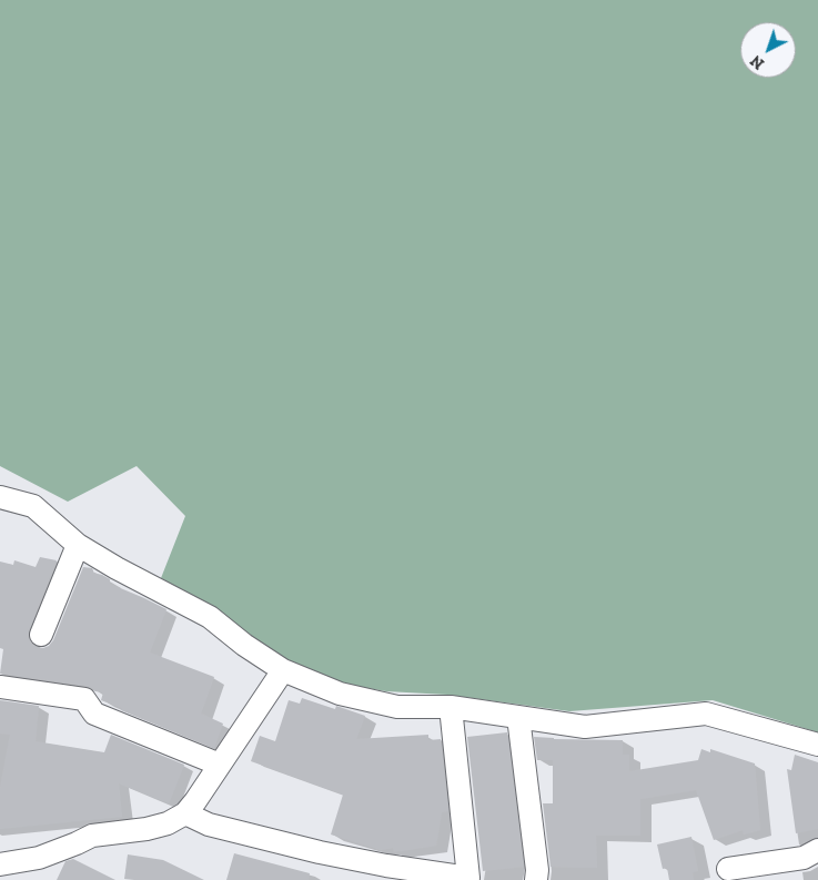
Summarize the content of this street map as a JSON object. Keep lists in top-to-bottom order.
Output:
{
  "north": "bottom left"
}
